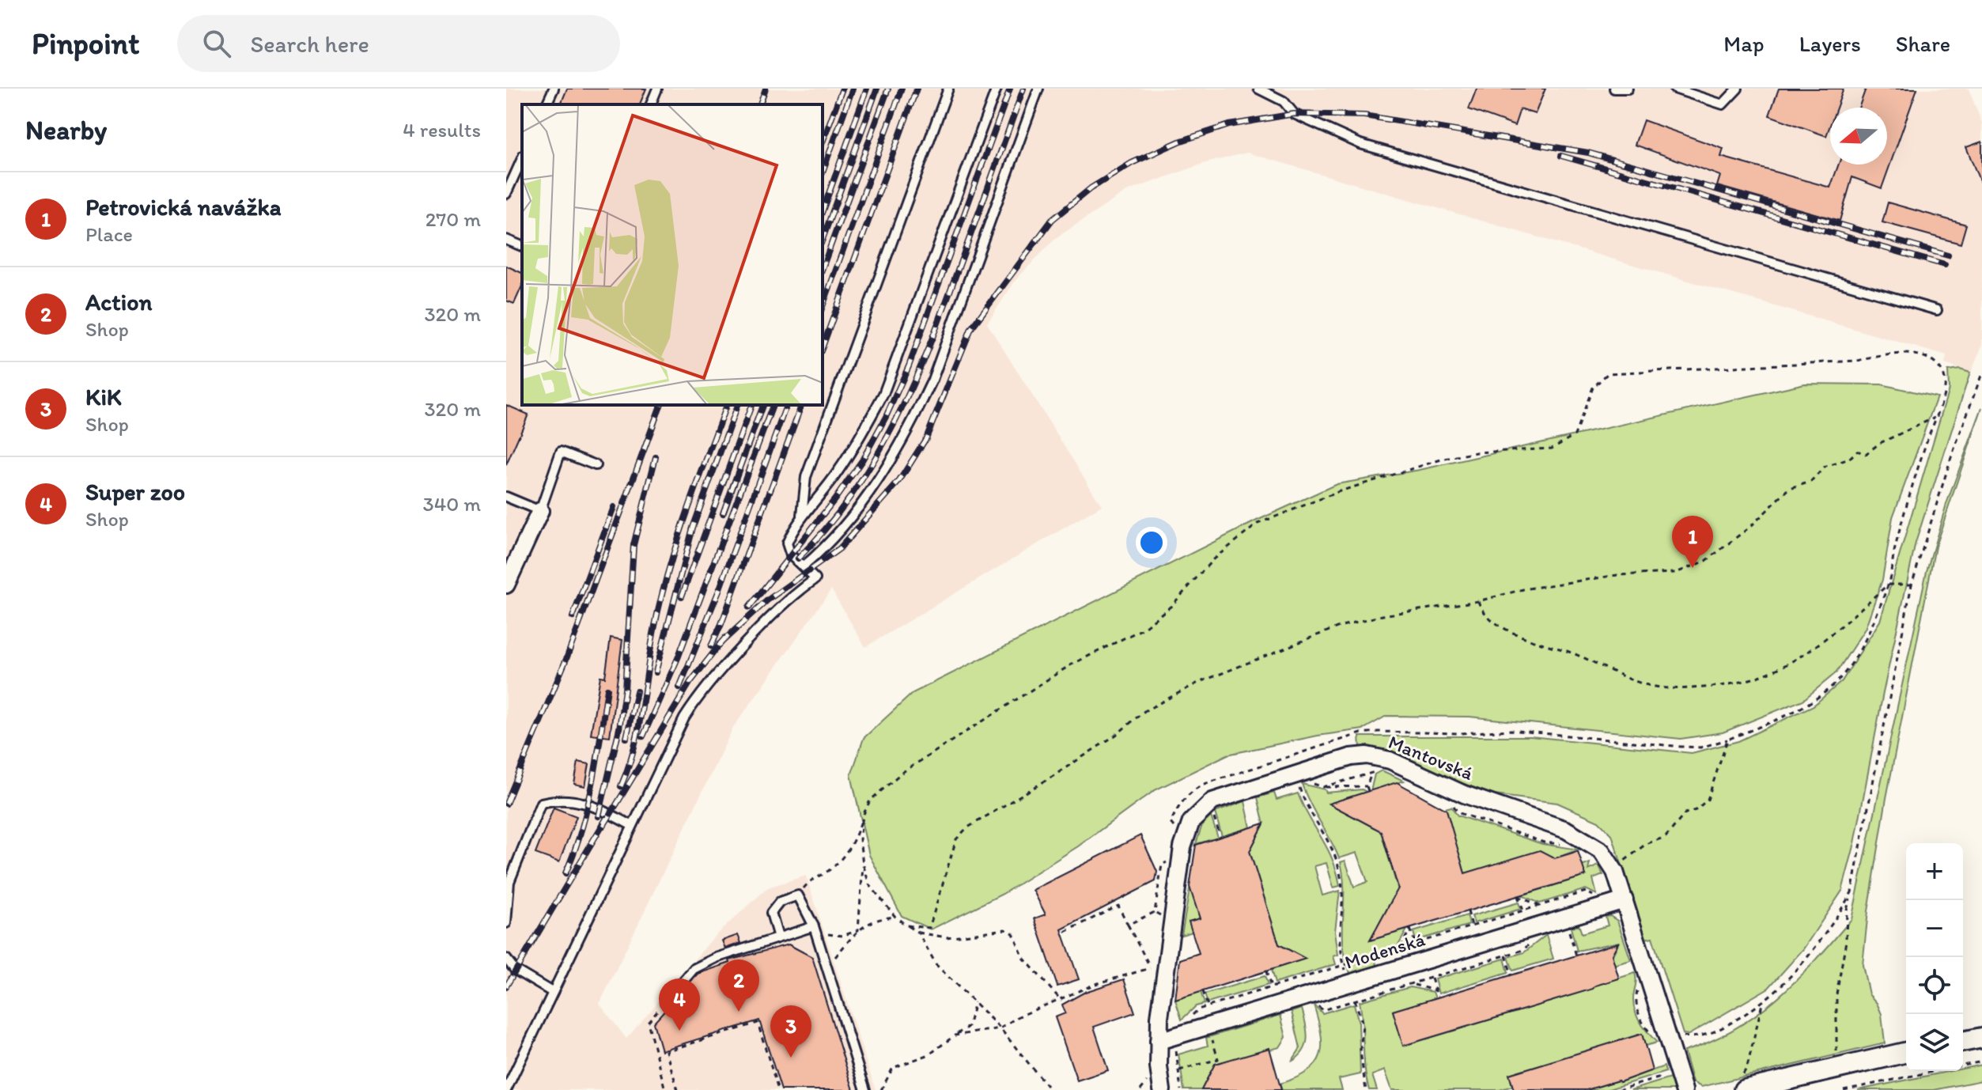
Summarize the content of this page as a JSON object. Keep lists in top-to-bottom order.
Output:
{
  "streets": {
    "street": ["Mantovská", "Modenská"]
  },
  "crossings": [
    ["Mantovská", "Modenská"]
  ],
  "north": "left",
  "page": {
    "header": "Pinpoint",
    "search": "Search here",
    "nav": ["Map", "Layers", "Share"],
    "heading": ["Nearby", "4 results"],
    "list": [
      {
        "mark": "1",
        "name": "Petrovická navážka",
        "note": "Place",
        "value": "270 m"
      },
      {
        "mark": "2",
        "name": "Action",
        "note": "Shop",
        "value": "320 m"
      },
      {
        "mark": "3",
        "name": "KiK",
        "note": "Shop",
        "value": "320 m"
      },
      {
        "mark": "4",
        "name": "Super zoo",
        "note": "Shop",
        "value": "340 m"
      }
    ],
    "pins": [
      "1",
      "2",
      "4",
      "3"
    ],
    "map_buttons": ["+", "−"]
  }
}
